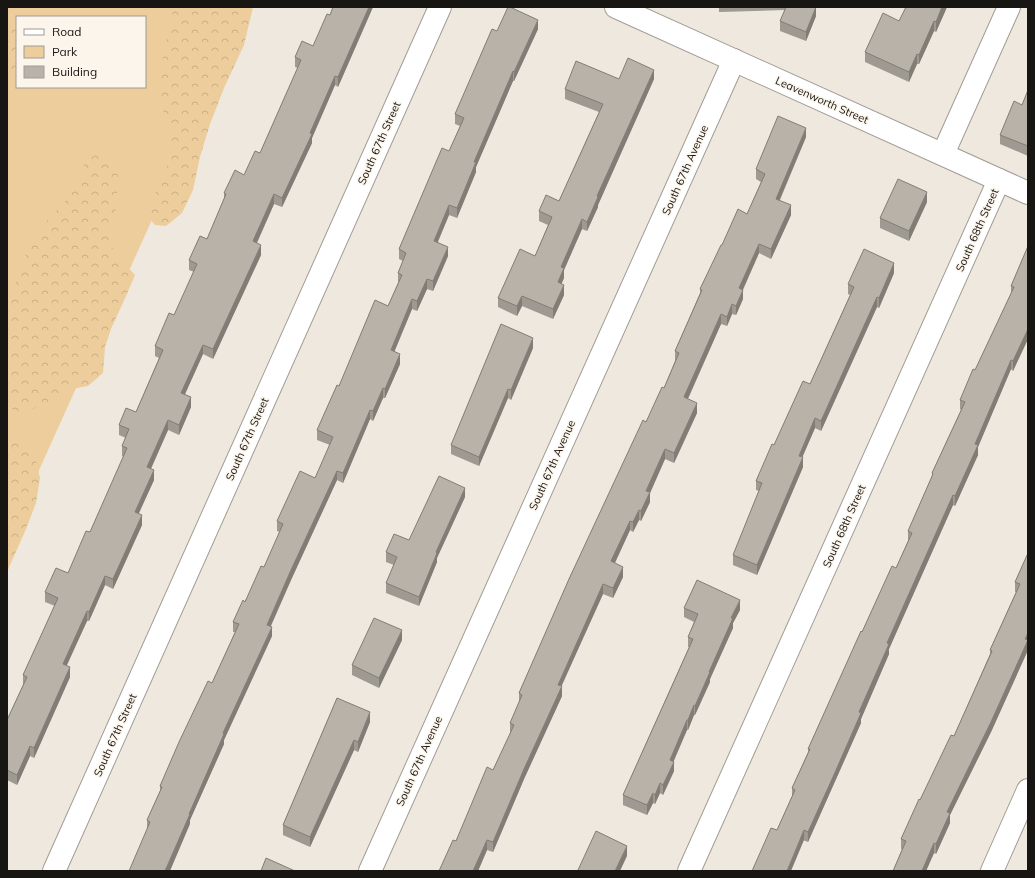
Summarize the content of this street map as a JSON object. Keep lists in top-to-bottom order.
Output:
{
  "streets": {
    "street": [
      "Leavenworth Street",
      "South 67th Street",
      "South 67th Avenue",
      "South 68th Street"
    ]
  },
  "crossings": [
    ["Leavenworth Street", "South 67th Avenue"],
    ["Leavenworth Street", "South 68th Street"]
  ],
  "legend": ["Road", "Park", "Building"]
}
